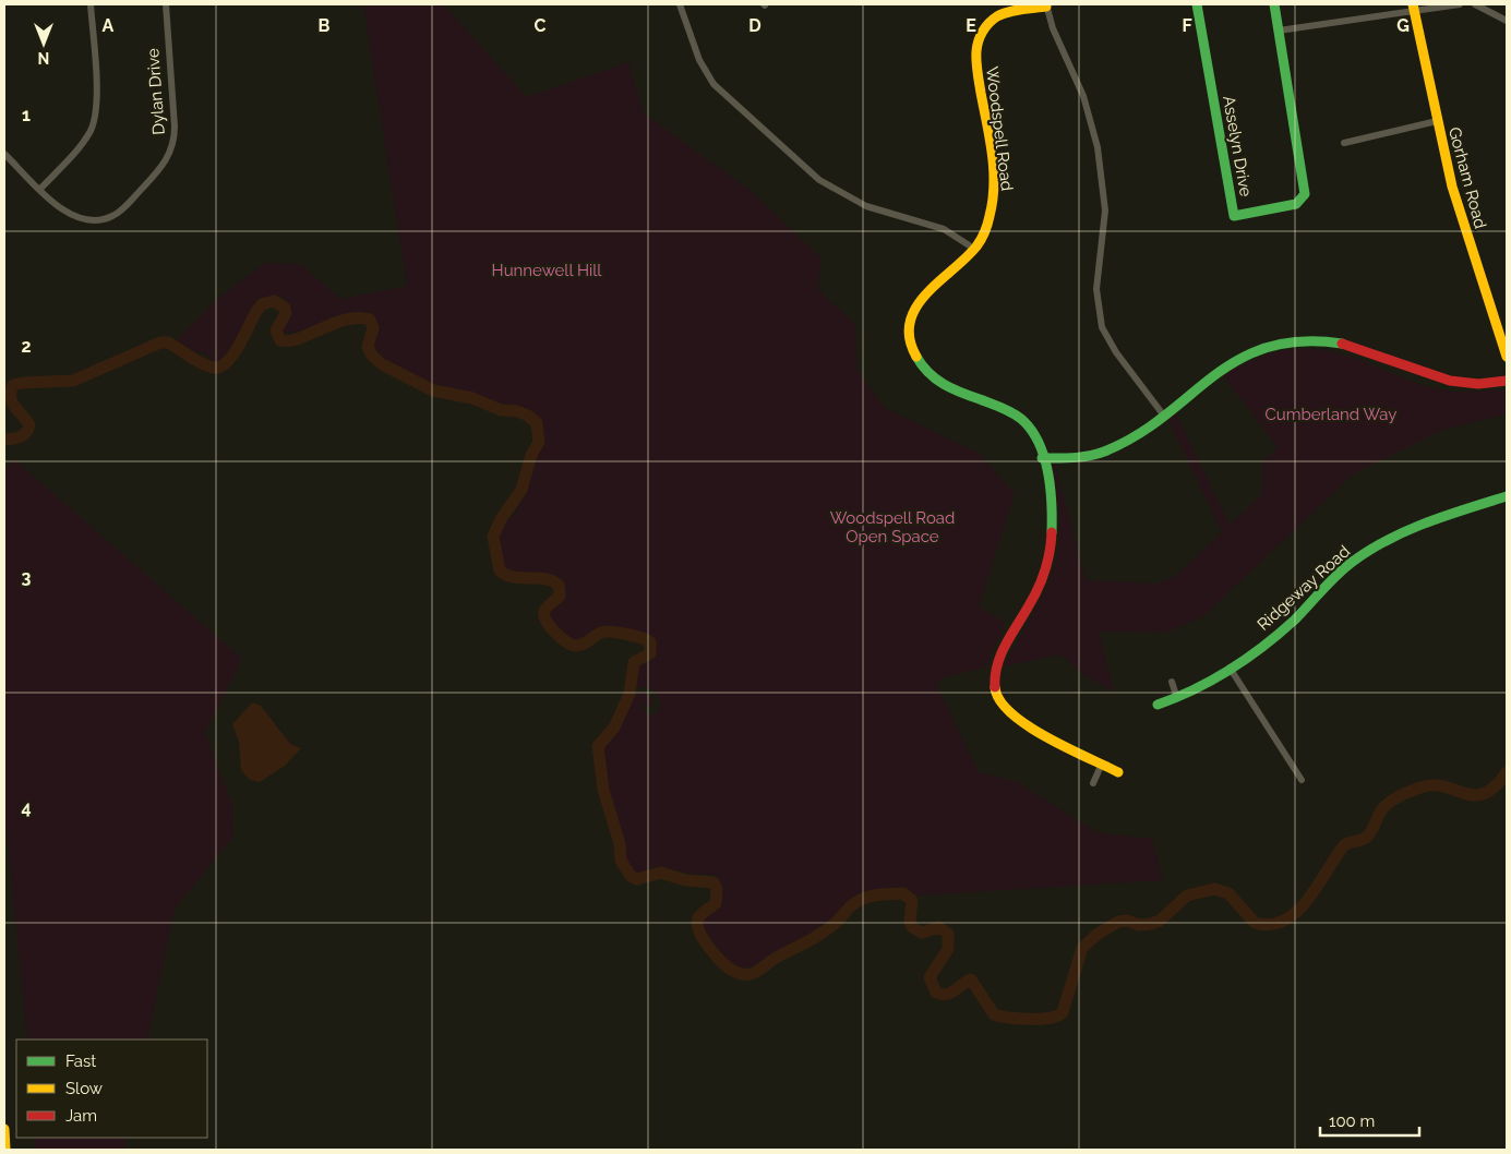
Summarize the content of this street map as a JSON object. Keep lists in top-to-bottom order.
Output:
{
  "streets": {
    "main road": [
      "Woodspell Road",
      "Asselyn Drive",
      "Gorham Road",
      "Ridgeway Road"
    ],
    "street": ["Dylan Drive"]
  },
  "parks": ["Hunnewell Hill", "Cumberland Way", "Woodspell Road Open Space"],
  "legend": ["Fast", "Slow", "Jam"],
  "scale_bar": "100 m",
  "north": "bottom",
  "grid": {
    "columns": [
      "A",
      "B",
      "C",
      "D",
      "E",
      "F",
      "G"
    ],
    "rows": [
      "1",
      "2",
      "3",
      "4"
    ]
  }
}
